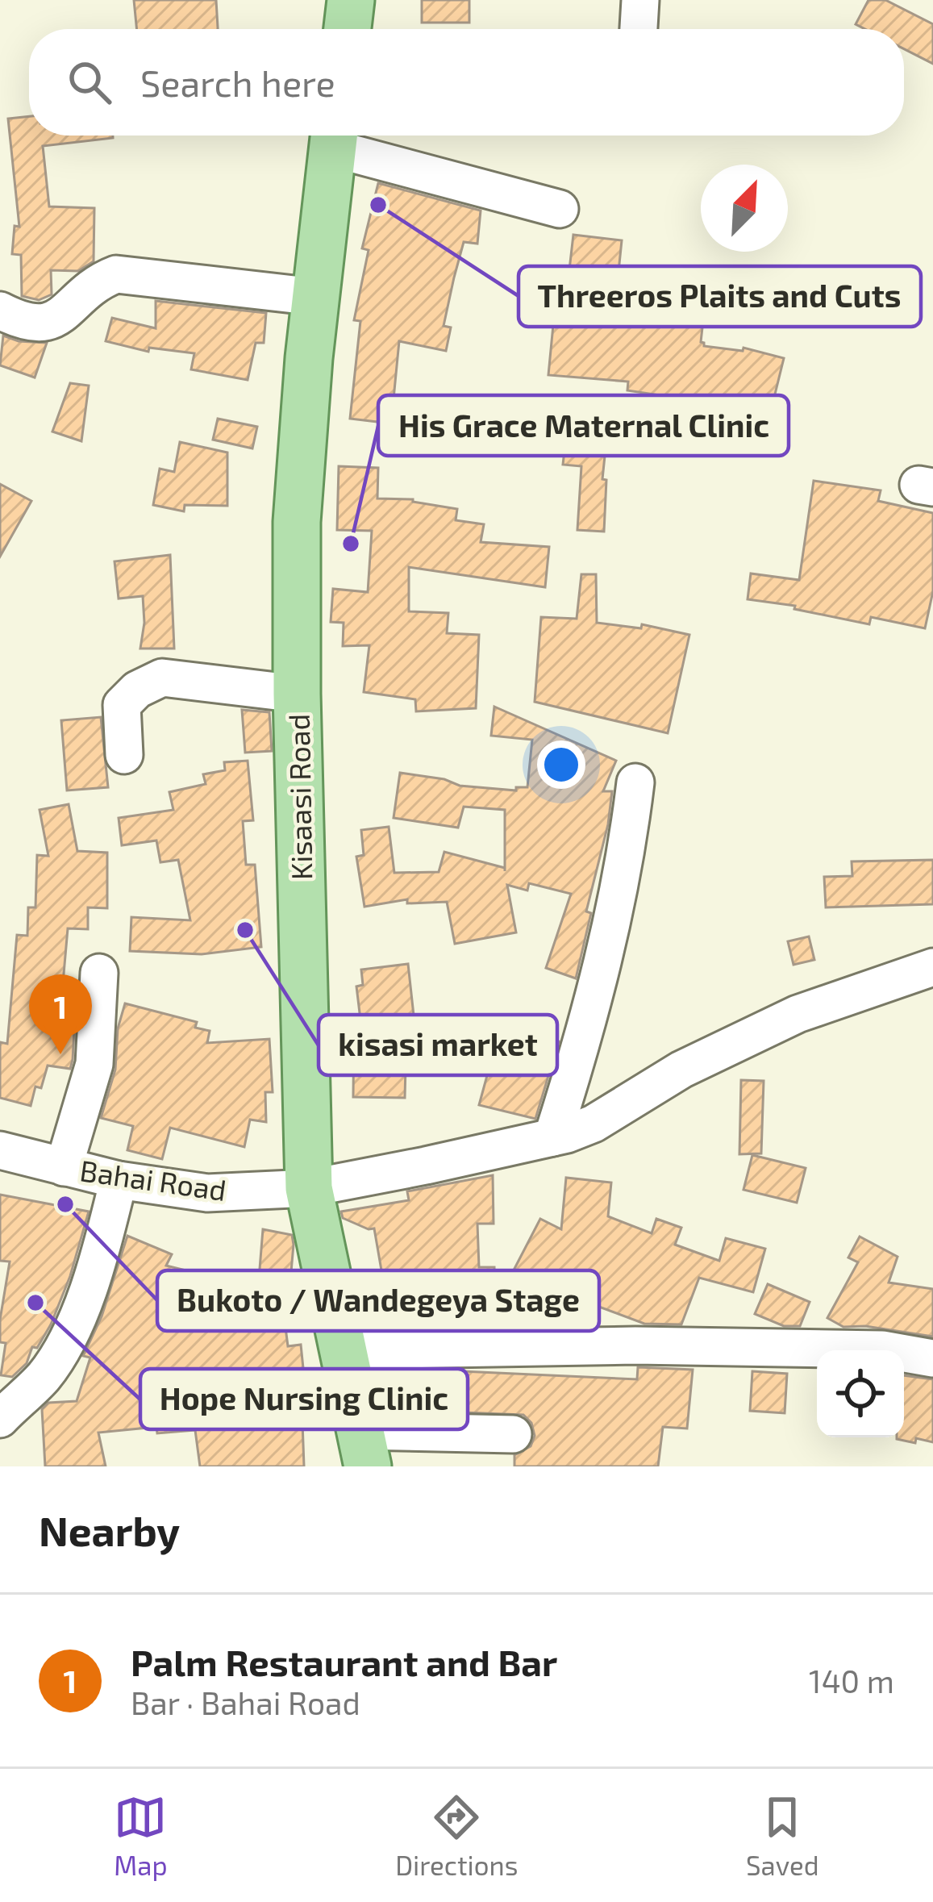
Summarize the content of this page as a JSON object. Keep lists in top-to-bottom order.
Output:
{
  "streets": {
    "main road": ["Kisaasi Road"],
    "street": ["Bahai Road"]
  },
  "crossings": [
    ["Kisaasi Road", "Bahai Road"]
  ],
  "places": [
    "Threeros Plaits and Cuts",
    "His Grace Maternal Clinic",
    "kisasi market",
    "Bukoto / Wandegeya Stage",
    "Hope Nursing Clinic"
  ],
  "north": "top right",
  "page": {
    "search": "Search here",
    "pins": "1",
    "heading": "Nearby",
    "list": [
      {
        "mark": "1",
        "name": "Palm Restaurant and Bar",
        "note": "Bar · Bahai Road",
        "value": "140 m"
      }
    ],
    "nav": ["Map", "Directions", "Saved"]
  }
}
